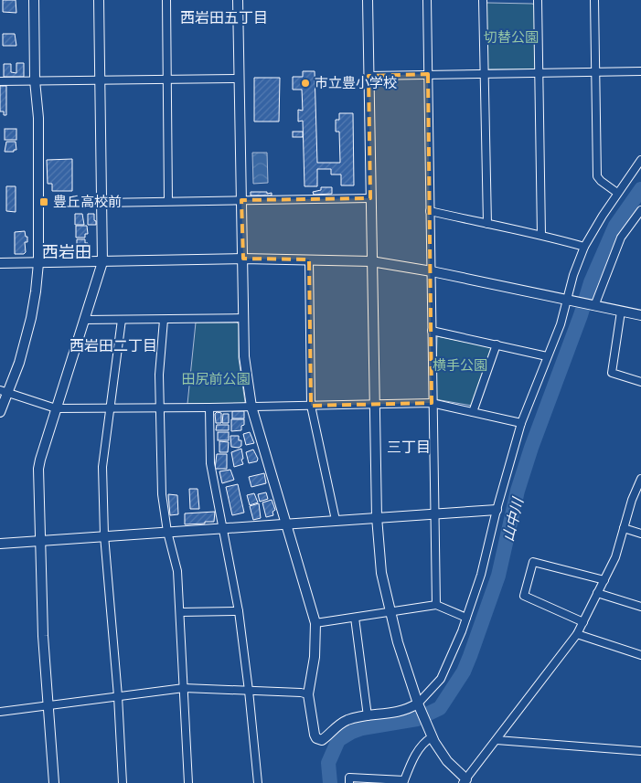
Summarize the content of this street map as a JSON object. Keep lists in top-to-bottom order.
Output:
{
  "districts": [
    "西岩田五丁目",
    "西岩田",
    "西岩田二丁目",
    "三丁目"
  ],
  "water": ["山中川"],
  "parks": ["切替公園", "横手公園", "田尻前公園"],
  "places": {
    "other": ["市立豊小学校"],
    "transit": ["豊丘高校前"]
  }
}
